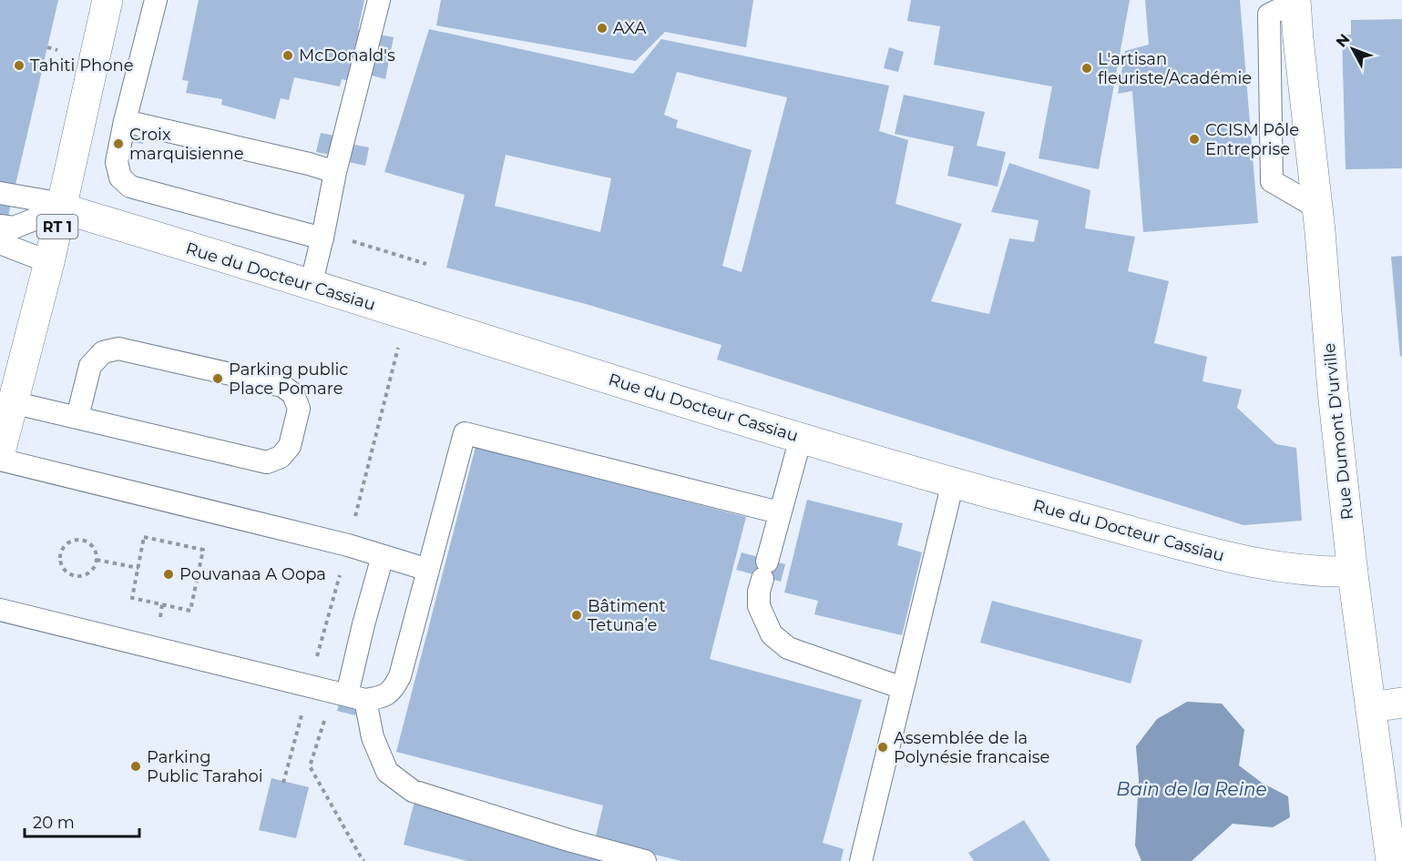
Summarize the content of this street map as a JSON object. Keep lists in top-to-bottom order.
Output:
{
  "streets": {
    "street": ["RT 1", "Rue du Docteur Cassiau", "Rue Dumont D'urville"]
  },
  "crossings": [
    ["RT 1", "Rue du Docteur Cassiau"],
    ["Rue du Docteur Cassiau", "Rue Dumont D'urville"]
  ],
  "water": ["Bain de la Reine"],
  "places": [
    "AXA",
    "McDonald's",
    "Tahiti Phone",
    "L'artisan fleuriste/Académie",
    "CCISM Pôle Entreprise",
    "Croix marquisienne",
    "Parking public Place Pomare",
    "Pouvanaa A Oopa",
    "Bâtiment Tetuna’e",
    "Assemblée de la Polynésie francaise",
    "Parking Public Tarahoi"
  ],
  "scale_bar": "20 m",
  "north": "top left"
}
